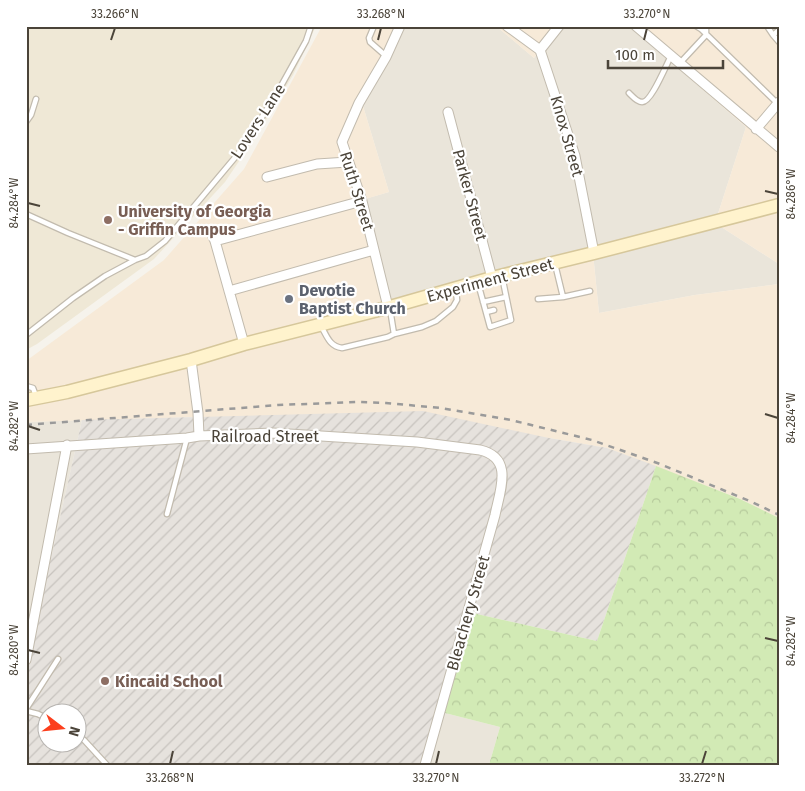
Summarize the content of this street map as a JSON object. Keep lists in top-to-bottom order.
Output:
{
  "streets": {
    "main road": ["Experiment Street"],
    "street": [
      "Knox Street",
      "Ruth Street",
      "Parker Street",
      "Railroad Street",
      "Bleachery Street"
    ],
    "lane": ["Lovers Lane"]
  },
  "crossings": [
    ["Knox Street", "Experiment Street"],
    ["Ruth Street", "Experiment Street"],
    ["Parker Street", "Experiment Street"],
    ["Railroad Street", "Bleachery Street"]
  ],
  "places": ["University of Georgia - Griffin Campus", "Devotie Baptist Church", "Kincaid School"],
  "scale_bar": "100 m",
  "north": "right",
  "coordinates": [
    "33.266°N",
    "33.268°N",
    "33.270°N",
    "84.286°W",
    "84.284°W",
    "84.282°W",
    "84.280°W",
    "33.272°N"
  ]
}
